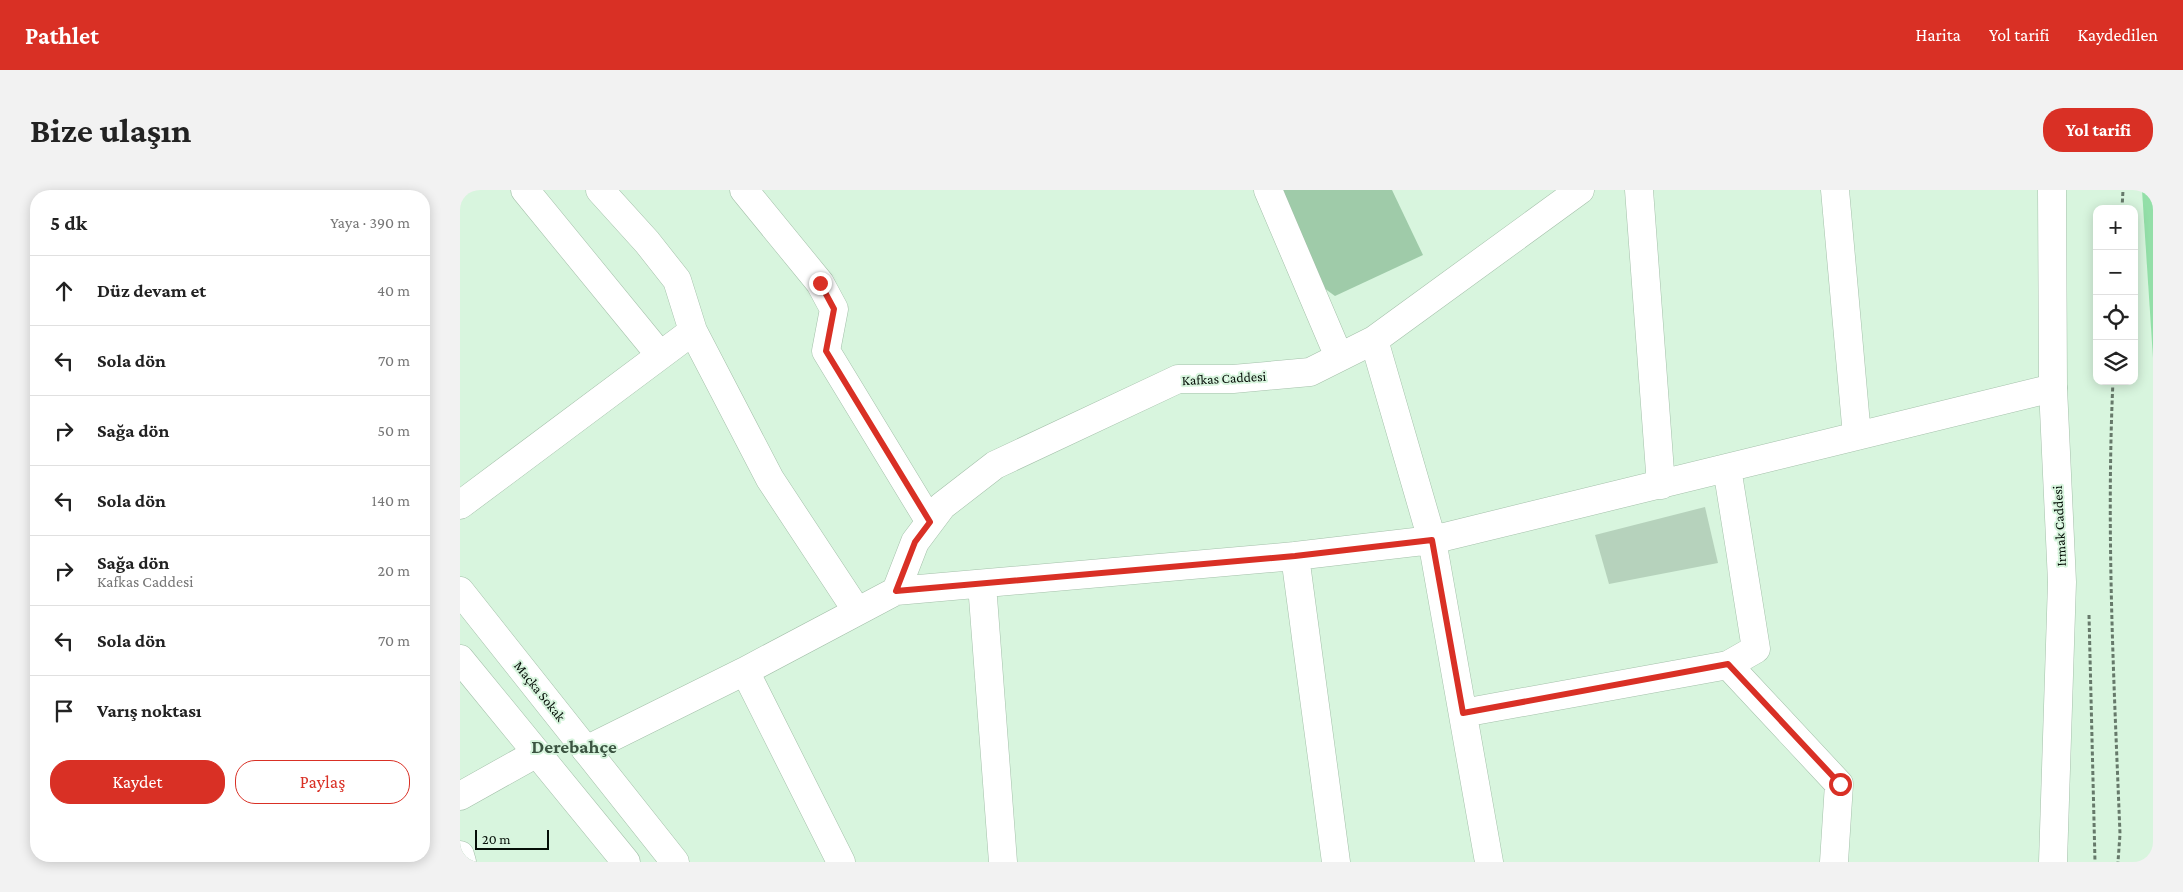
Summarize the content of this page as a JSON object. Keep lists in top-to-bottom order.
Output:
{
  "streets": {
    "street": ["Kafkas Caddesi", "Irmak Caddesi", "Maçka Sokak"]
  },
  "districts": ["Derebahçe"],
  "scale_bar": "20 m",
  "page": {
    "header": "Pathlet",
    "nav": ["Harita", "Yol tarifi", "Kaydedilen"],
    "buttons": [
      "Yol tarifi",
      ["Kaydet", "Paylaş"]
    ],
    "title": "Bize ulaşın",
    "heading": ["5 dk", "Yaya · 390 m"],
    "map_buttons": ["+", "−"],
    "list": [
      ["Düz devam et", "40 m"],
      ["Sola dön", "70 m"],
      ["Sağa dön", "50 m"],
      ["Sola dön", "140 m"],
      ["Sağa dön", "Kafkas Caddesi", "20 m"],
      ["Sola dön", "70 m"],
      "Varış noktası"
    ],
    "scale": "20 m"
  }
}
